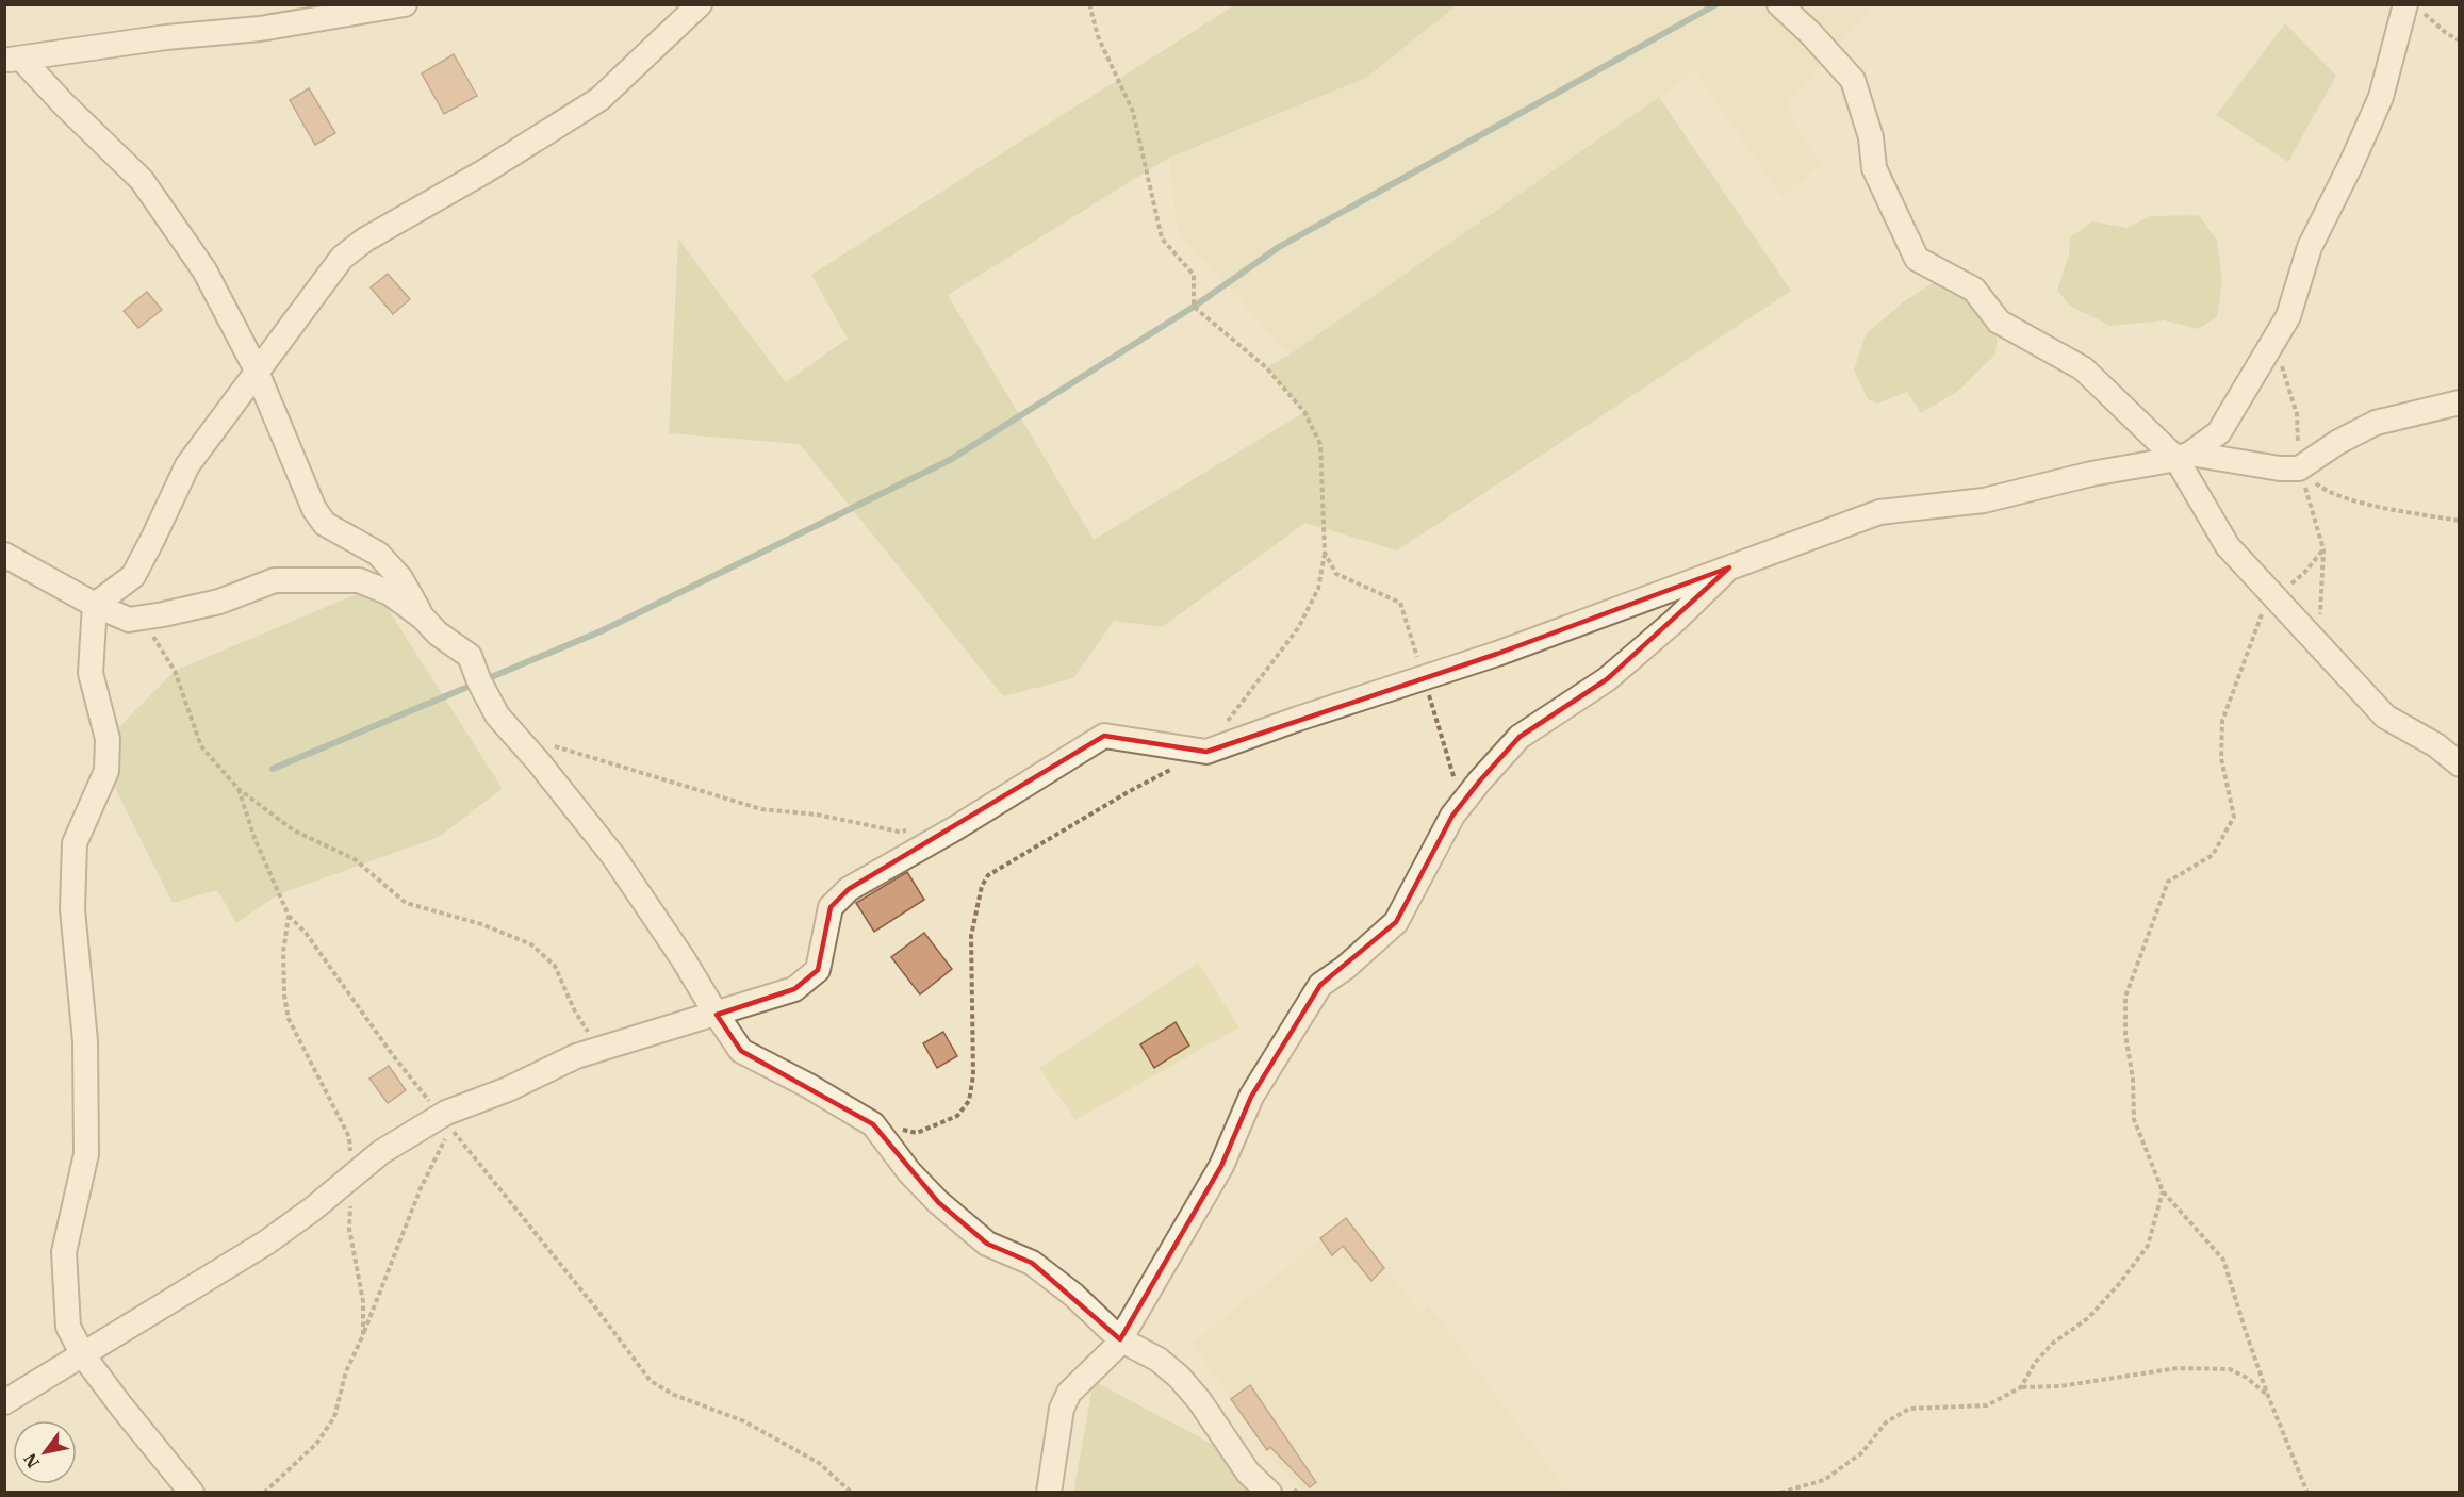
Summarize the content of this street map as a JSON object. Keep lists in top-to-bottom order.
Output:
{
  "north": "bottom left"
}
